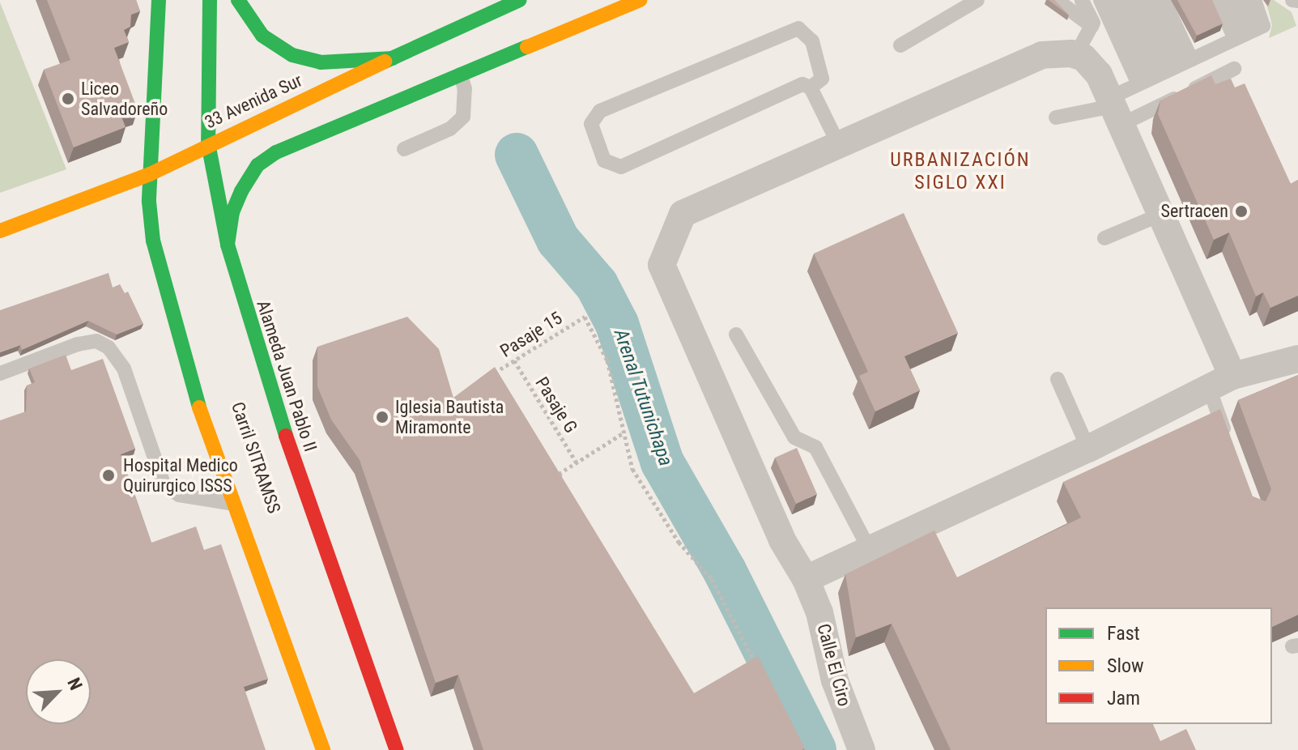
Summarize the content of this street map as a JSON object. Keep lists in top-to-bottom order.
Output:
{
  "streets": {
    "main road": ["33 Avenida Sur", "Alameda Juan Pablo II", "Carril SITRAMSS"],
    "street": ["Calle El Ciro"],
    "path": ["Pasaje 15", "Pasaje G"]
  },
  "crossings": [
    ["33 Avenida Sur", "Alameda Juan Pablo II"],
    ["Pasaje 15", "Pasaje G"]
  ],
  "districts": ["URBANIZACIÓN SIGLO XXI"],
  "water": ["Arenal Tutunichapa"],
  "places": [
    "Liceo Salvadoreño",
    "Sertracen",
    "Iglesia Bautista Miramonte",
    "Hospital Medico Quirurgico ISSS"
  ],
  "legend": ["Fast", "Slow", "Jam"],
  "north": "top right"
}
